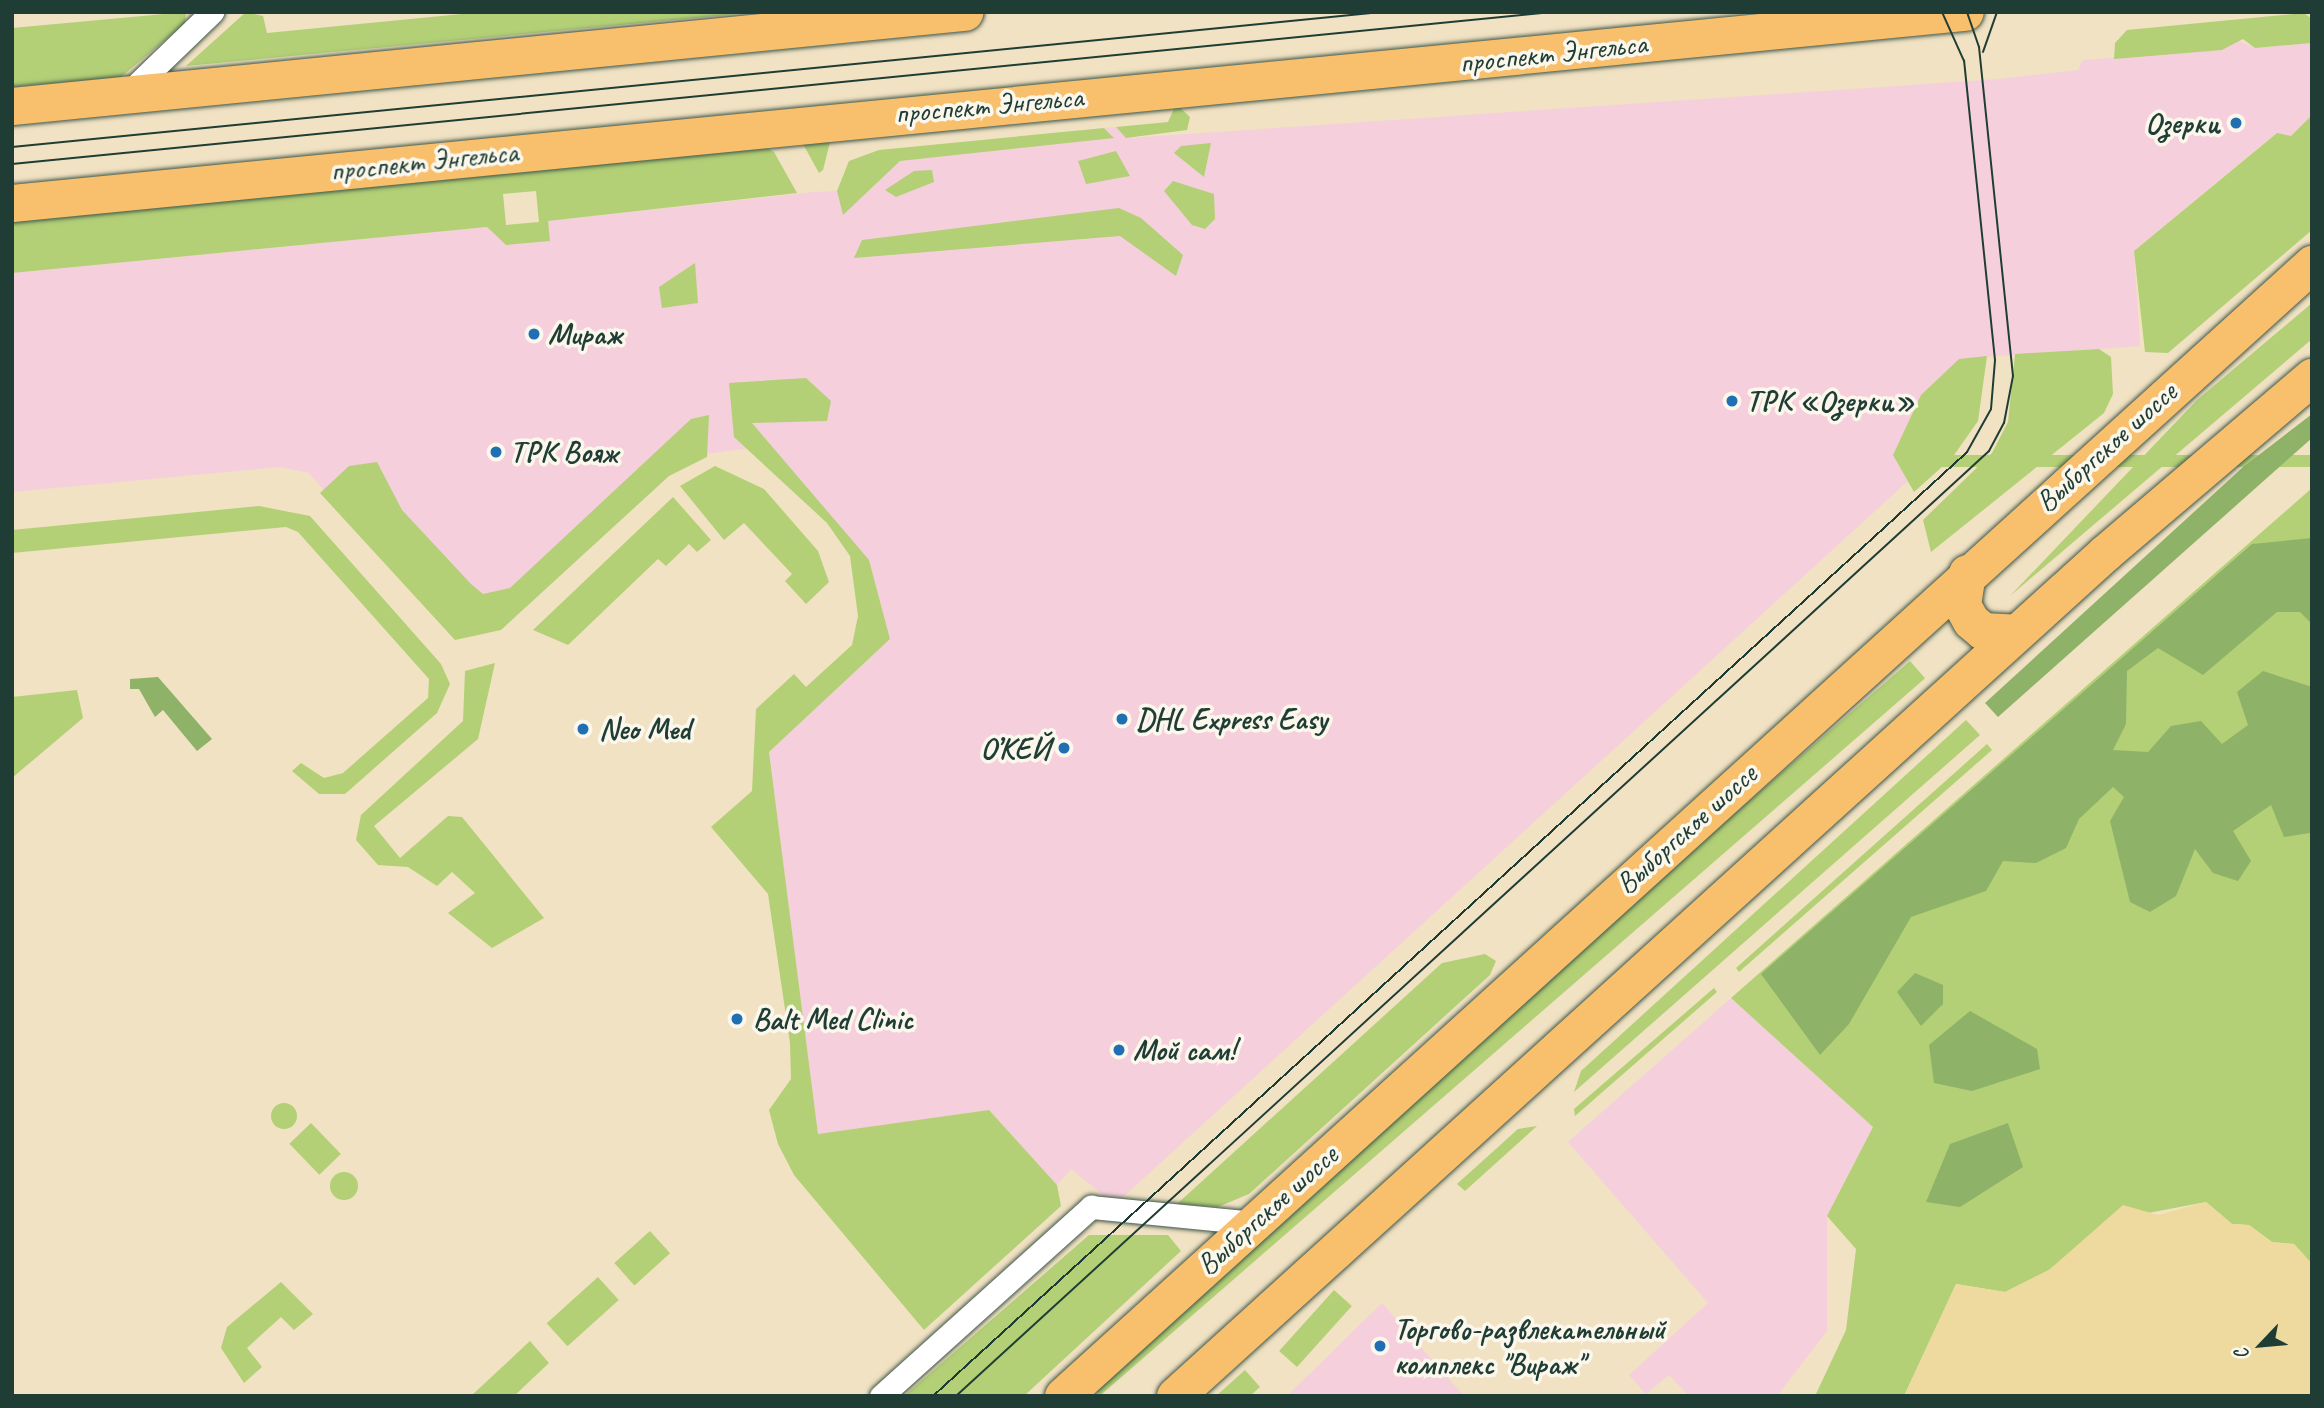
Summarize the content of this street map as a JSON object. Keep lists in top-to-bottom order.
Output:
{
  "streets": {
    "main road": ["проспект Энгельса", "Выборгское шоссе"]
  },
  "places": [
    "Озерки",
    "Мираж",
    "ТРК «Озерки»",
    "ТРК Вояж",
    "DHL Express Easy",
    "Neo Med",
    "О’КЕЙ",
    "Balt Med Clinic",
    "Мой сам!",
    "Торгово-развлекательный комплекс \"Вираж\""
  ],
  "north": "bottom left"
}
